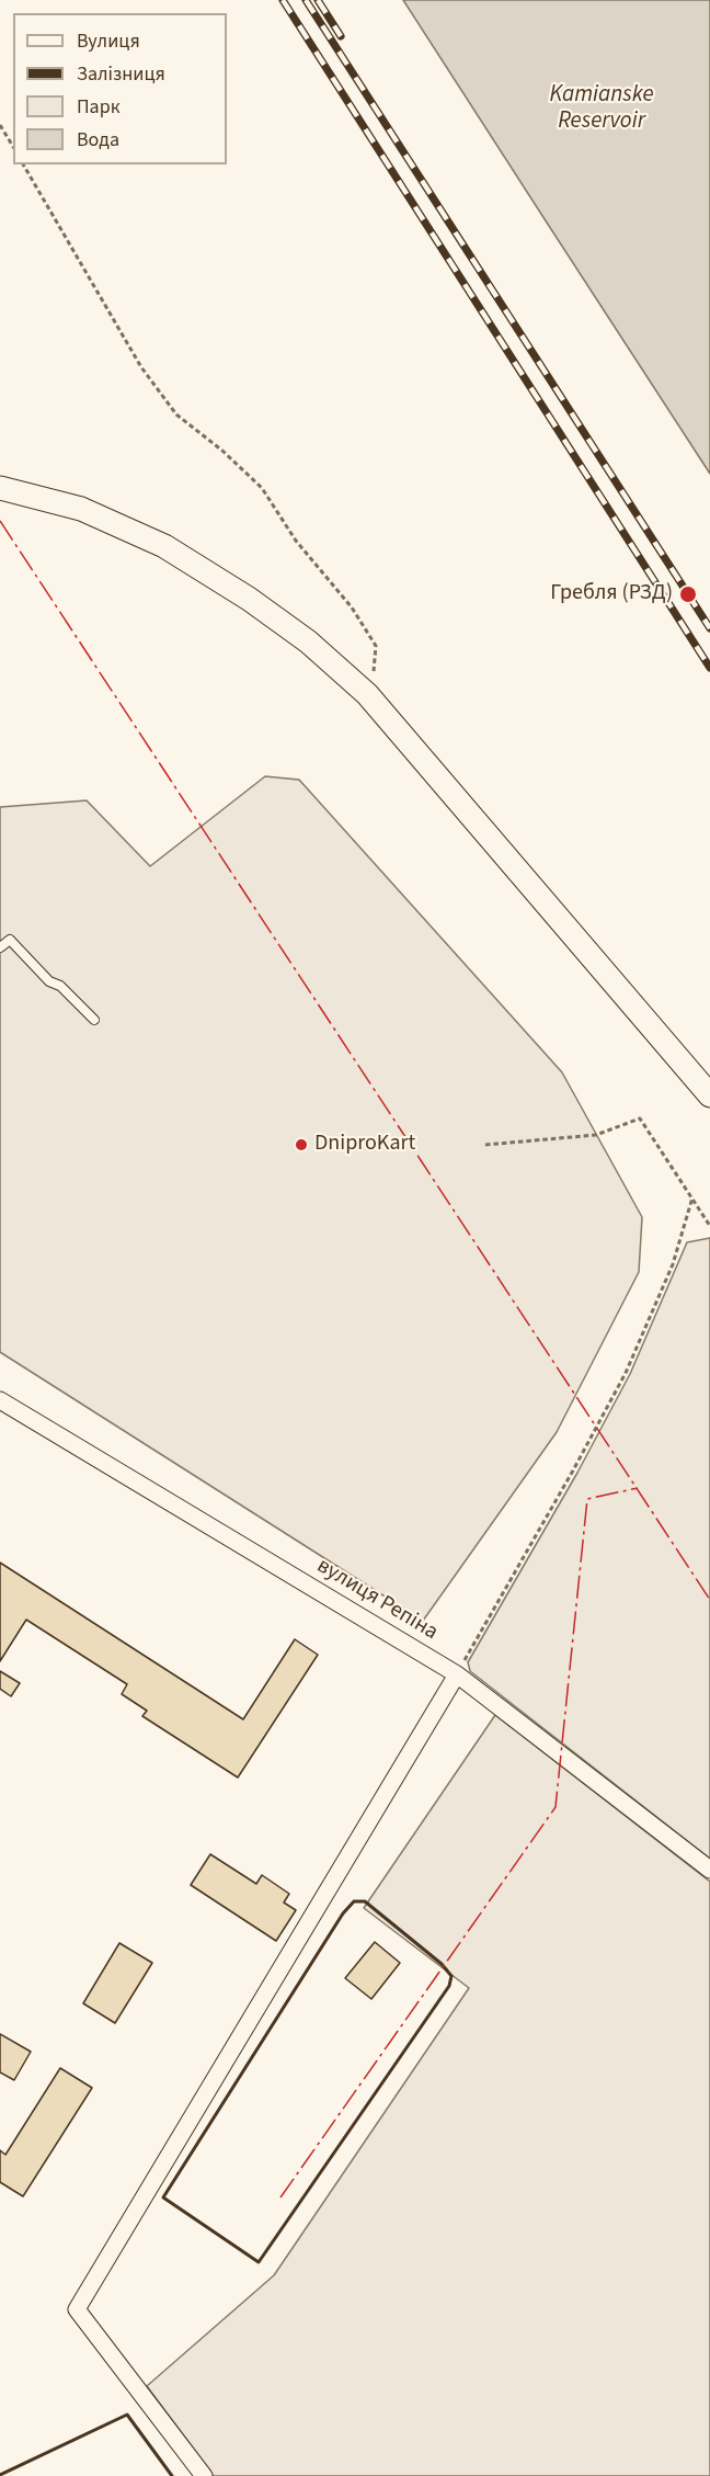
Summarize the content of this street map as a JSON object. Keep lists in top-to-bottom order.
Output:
{
  "streets": {
    "street": ["вулиця Репіна"]
  },
  "water": ["Kamianske Reservoir"],
  "places": ["Гребля (РЗД)", "DniproKart"],
  "legend": [
    "Вулиця",
    "Залізниця",
    "Парк",
    "Вода"
  ]
}
